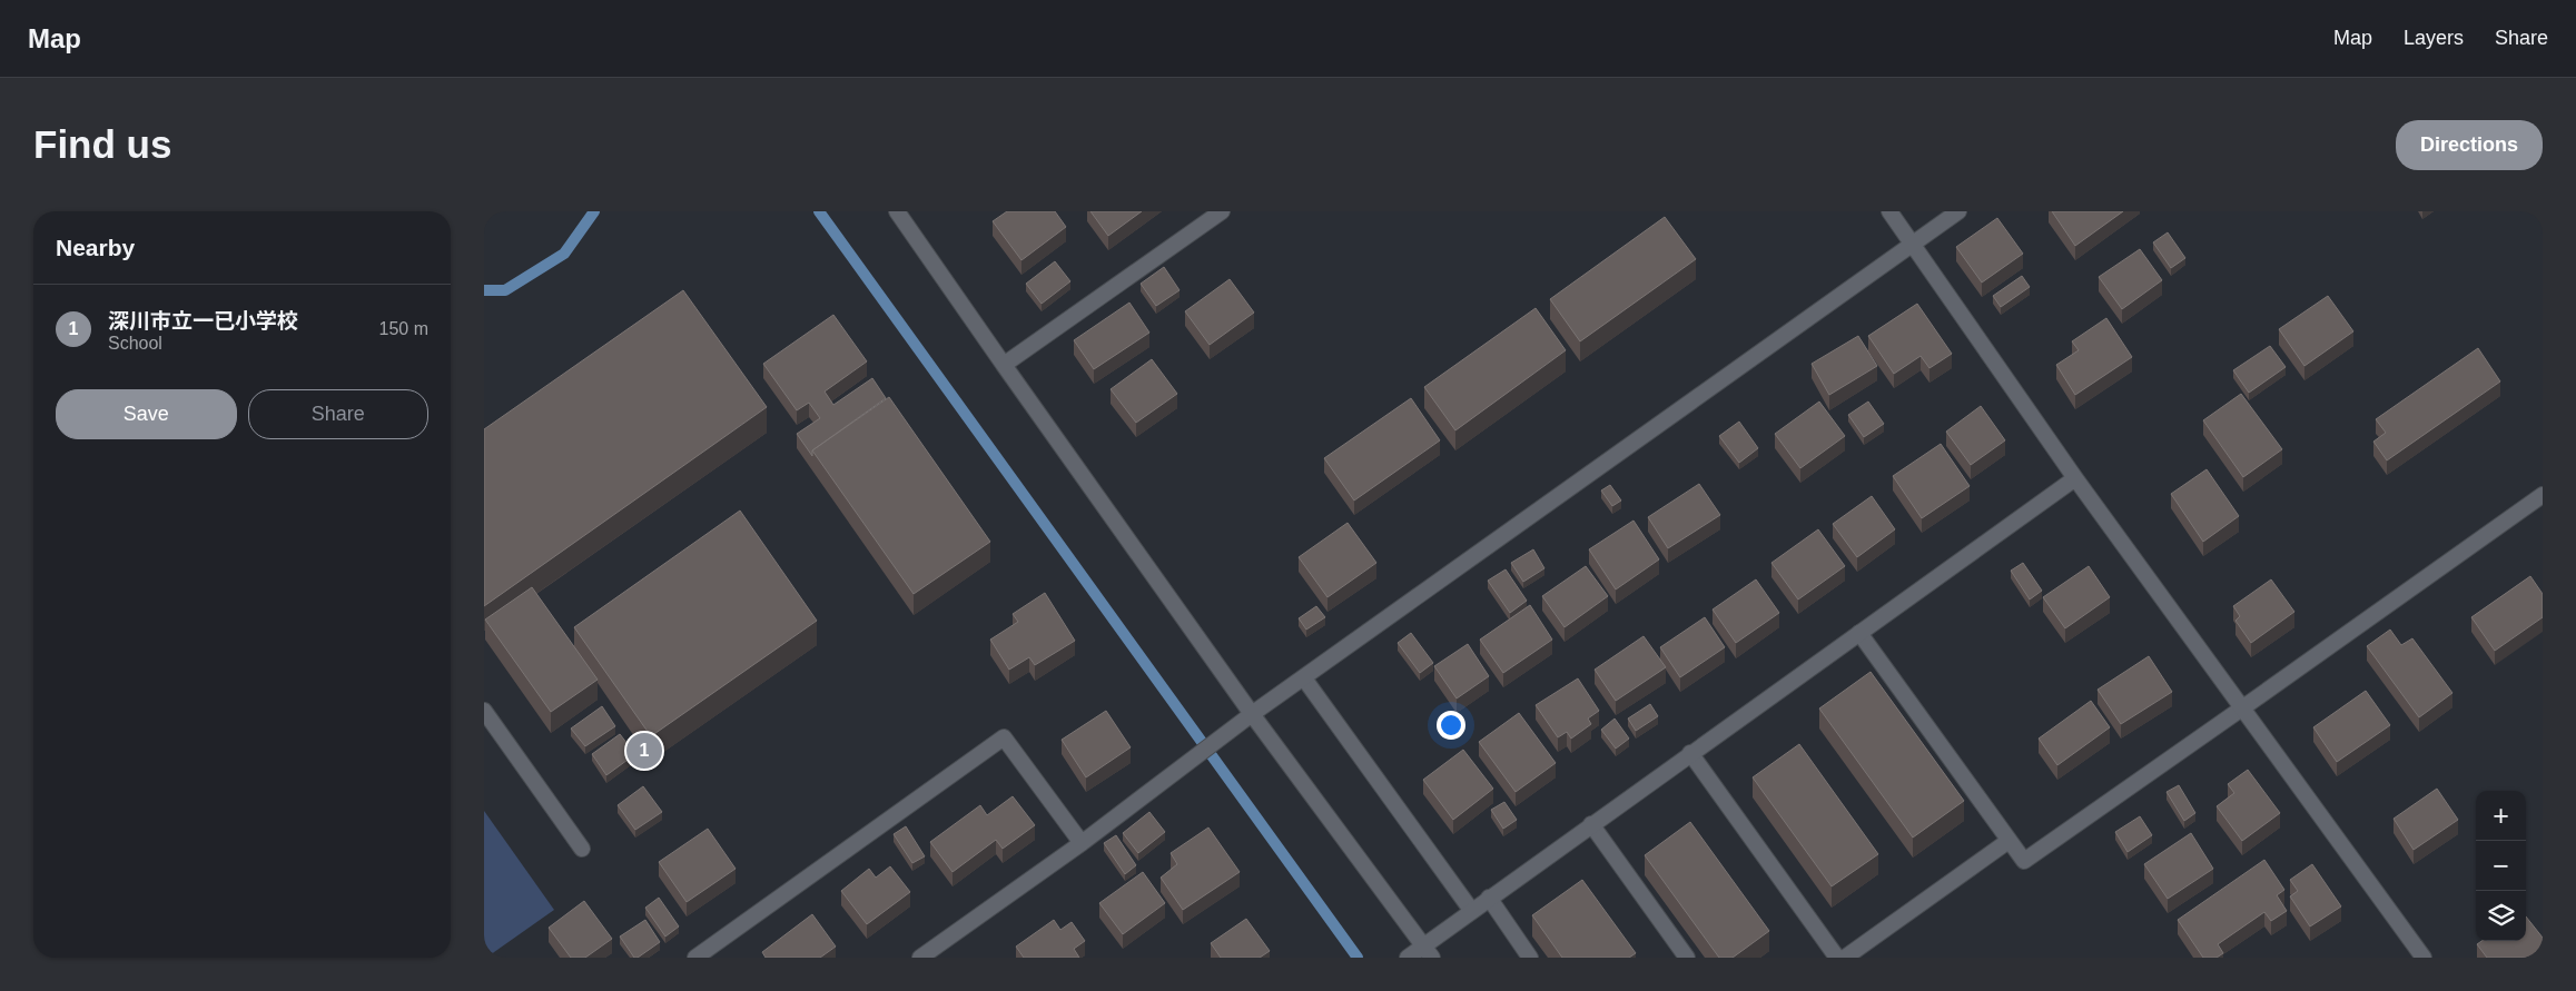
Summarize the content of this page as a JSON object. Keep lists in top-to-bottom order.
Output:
{
  "page": {
    "header": "Map",
    "nav": ["Map", "Layers", "Share"],
    "buttons": [
      "Directions",
      ["Save", "Share"]
    ],
    "title": "Find us",
    "heading": "Nearby",
    "list": [
      {
        "mark": "1",
        "name": "深川市立一已小学校",
        "note": "School",
        "value": "150 m"
      }
    ],
    "pins": "1",
    "map_buttons": ["+", "−"]
  }
}
